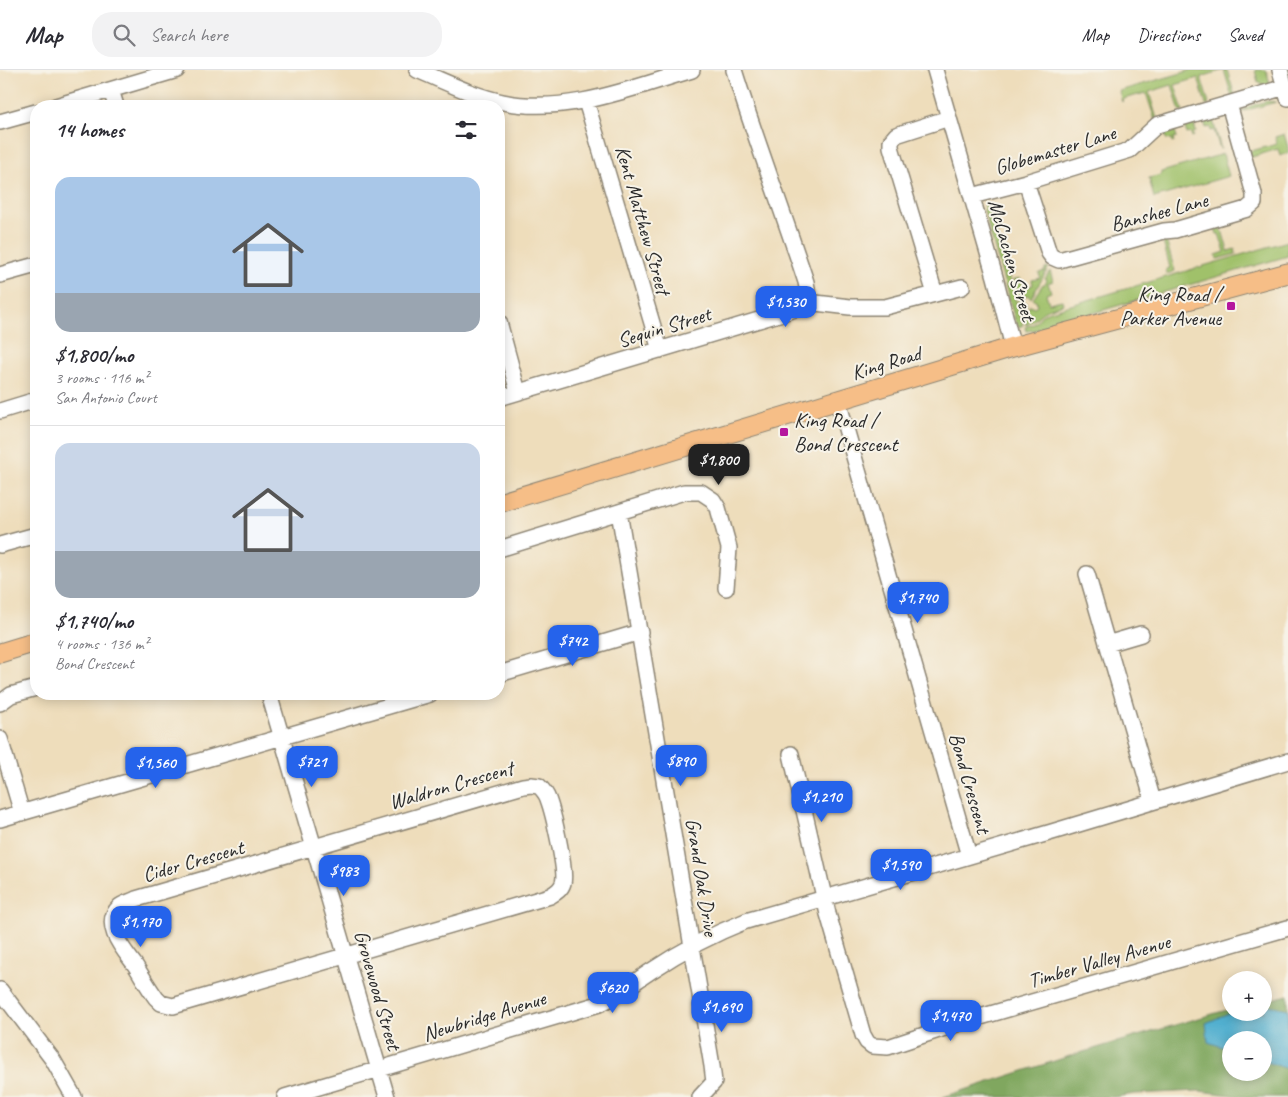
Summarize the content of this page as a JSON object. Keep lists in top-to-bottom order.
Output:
{
  "streets": {
    "main road": ["King Road"],
    "street": [
      "Globemaster Lane",
      "Banshee Lane",
      "Kent Matthew Street",
      "McCachen Street",
      "Sequin Street",
      "Bond Crescent",
      "Waldron Crescent",
      "Cider Crescent",
      "Grand Oak Drive",
      "Timber Valley Avenue",
      "Grovewood Street",
      "Newbridge Avenue"
    ]
  },
  "crossings": [
    ["Globemaster Lane", "Banshee Lane"],
    ["Globemaster Lane", "McCachen Street"],
    ["Kent Matthew Street", "Sequin Street"],
    ["McCachen Street", "King Road"],
    ["King Road", "Bond Crescent"],
    ["Bond Crescent", "Newbridge Avenue"],
    ["Waldron Crescent", "Cider Crescent"],
    ["Waldron Crescent", "Grovewood Street"],
    ["Cider Crescent", "Grovewood Street"],
    ["Grand Oak Drive", "Newbridge Avenue"],
    ["Timber Valley Avenue", "Newbridge Avenue"],
    ["Grovewood Street", "Newbridge Avenue"]
  ],
  "places": {
    "transit": ["King Road / Parker Avenue", "King Road / Bond Crescent"]
  },
  "page": {
    "header": "Map",
    "search": "Search here",
    "nav": ["Map", "Directions", "Saved"],
    "heading": "14 homes",
    "list": [
      {
        "name": "$1,800/mo",
        "note": "3 rooms · 116 m² · San Antonio Court"
      },
      {
        "name": "$1,740/mo",
        "note": "4 rooms · 136 m² · Bond Crescent"
      }
    ],
    "price": [
      "$1,530",
      "$1,800",
      "$1,740",
      "$742",
      "$890",
      "$721",
      "$1,560",
      "$1,210",
      "$1,590",
      "$983",
      "$1,170",
      "$620",
      "$1,690",
      "$1,470"
    ],
    "map_buttons": ["+", "−"]
  }
}
